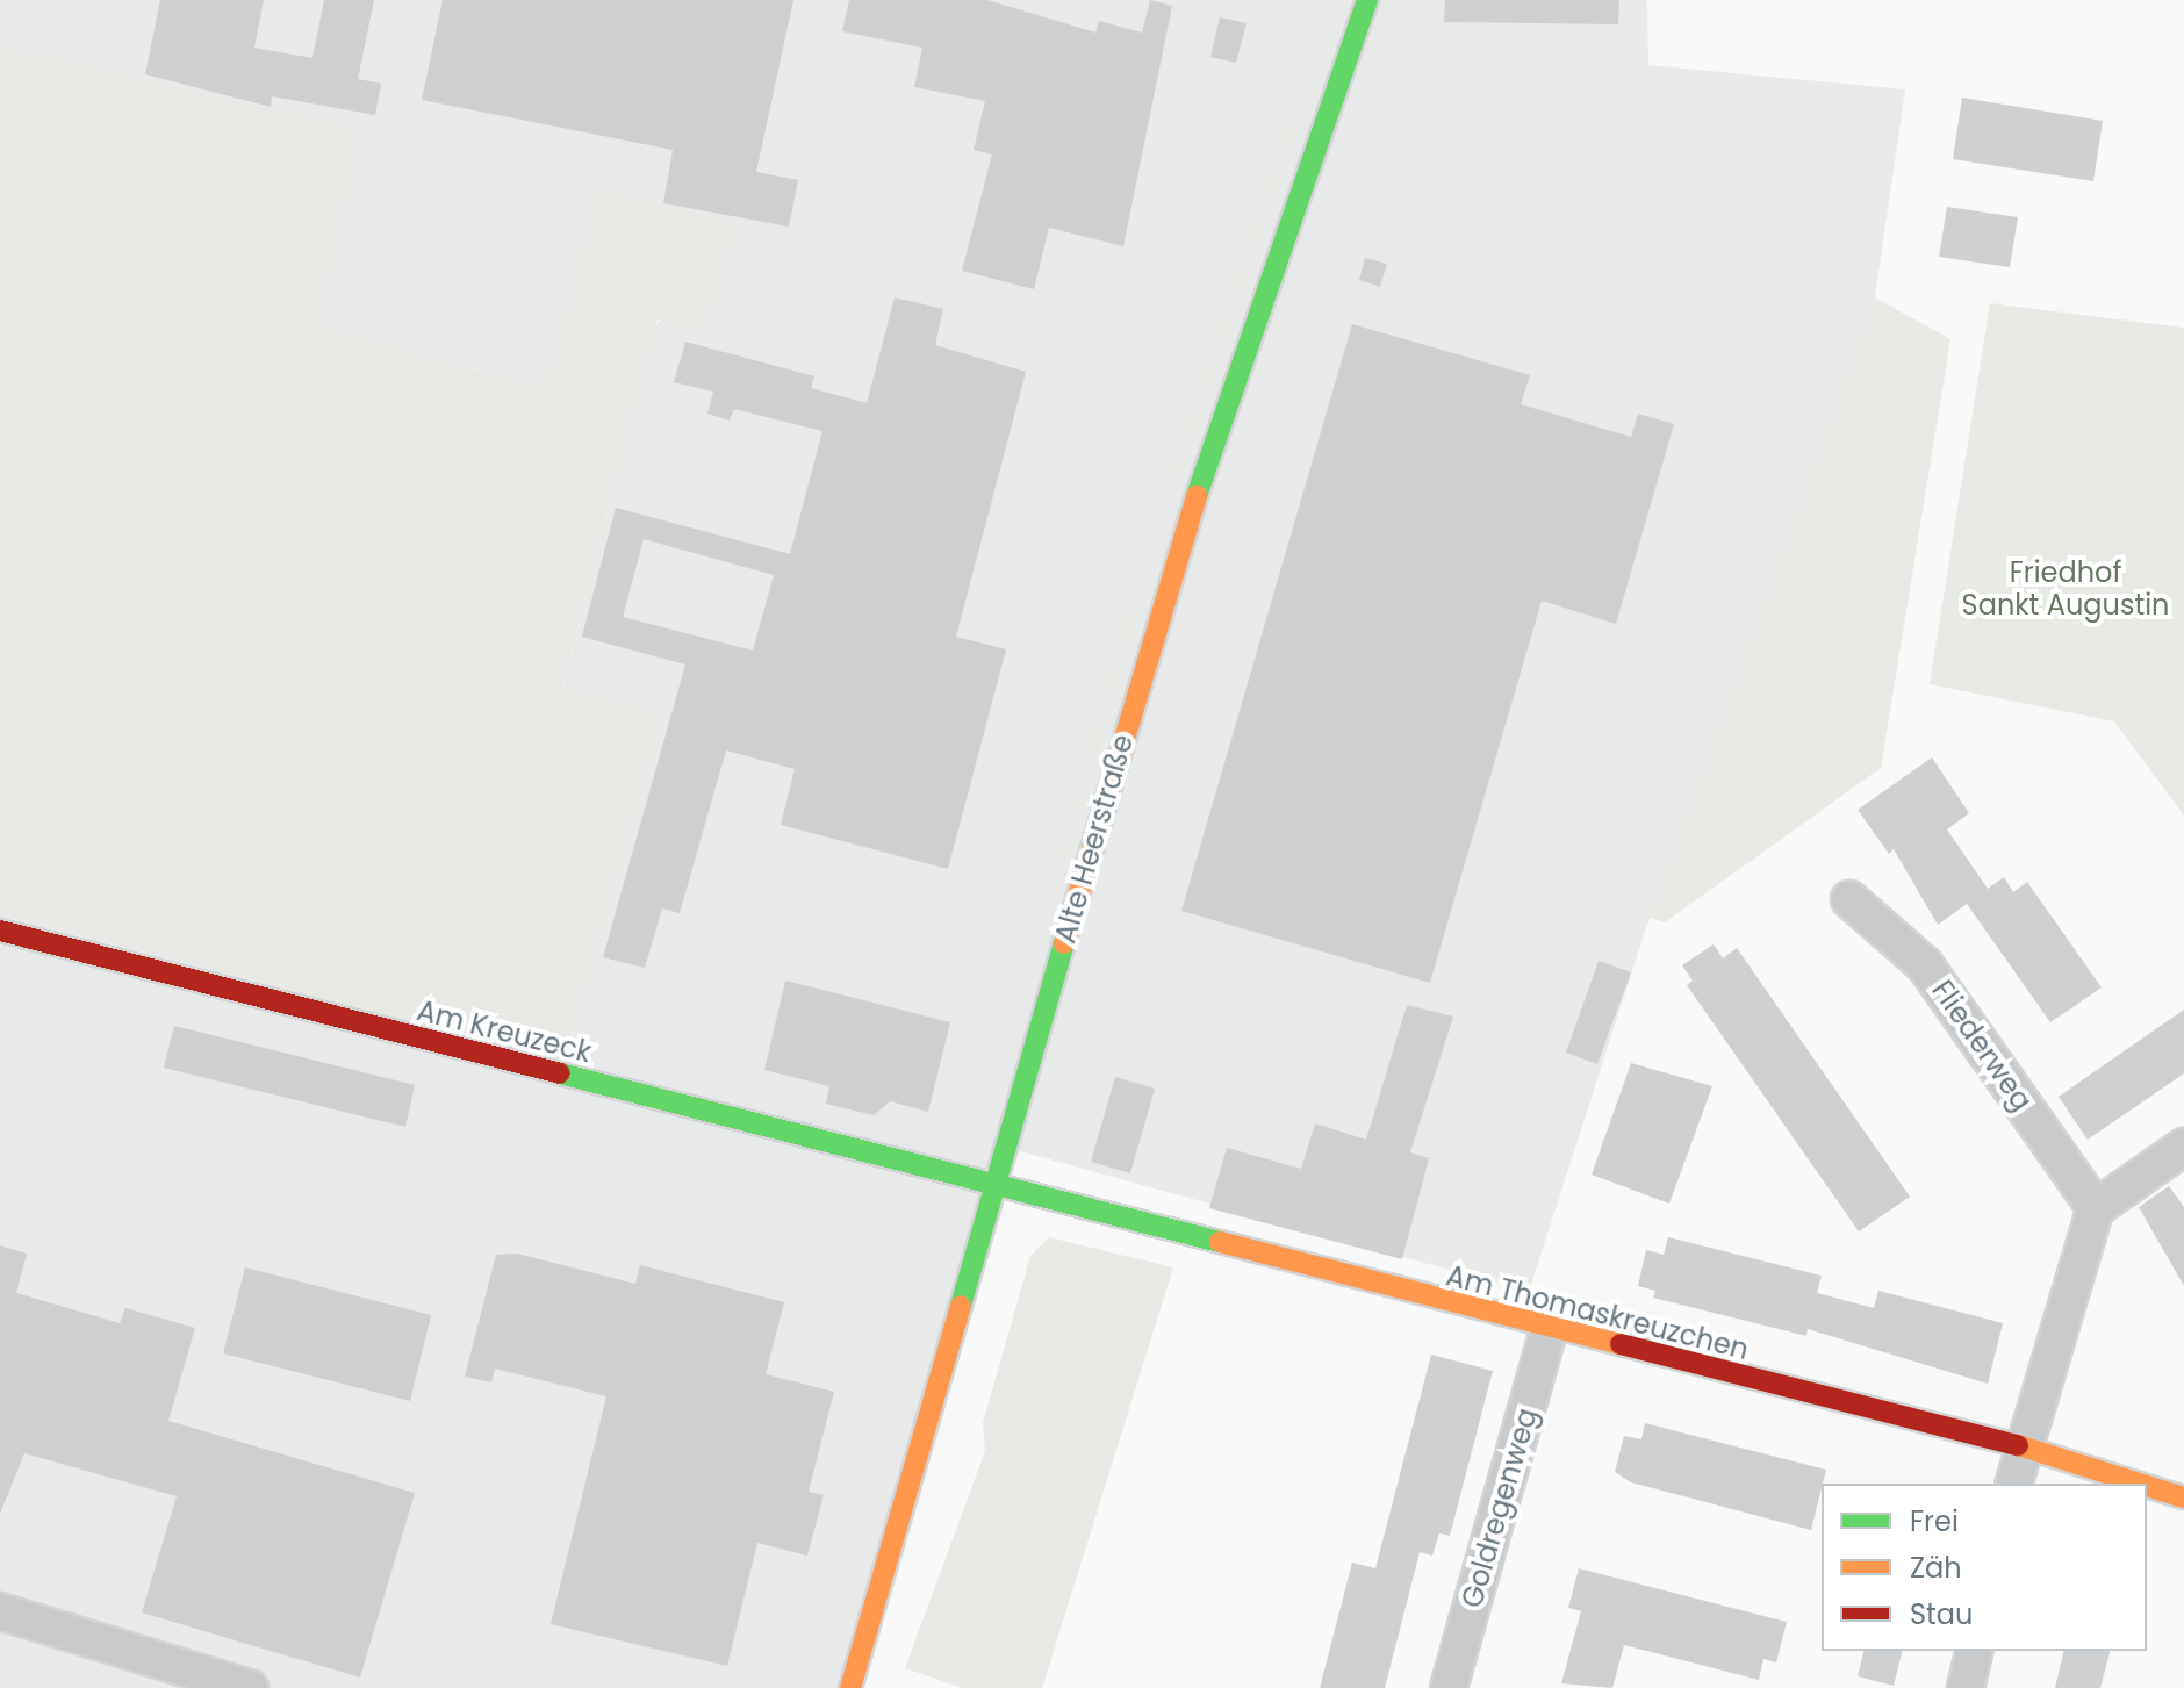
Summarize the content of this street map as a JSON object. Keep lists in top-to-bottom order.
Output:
{
  "streets": {
    "street": [
      "Alte Heerstraße",
      "Am Kreuzeck",
      "Fliederweg",
      "Am Thomaskreuzchen",
      "Goldregenweg"
    ]
  },
  "crossings": [
    ["Alte Heerstraße", "Am Kreuzeck"],
    ["Alte Heerstraße", "Am Thomaskreuzchen"],
    ["Am Kreuzeck", "Am Thomaskreuzchen"],
    ["Am Thomaskreuzchen", "Goldregenweg"]
  ],
  "parks": ["Friedhof Sankt Augustin"],
  "legend": ["Frei", "Zäh", "Stau"]
}
